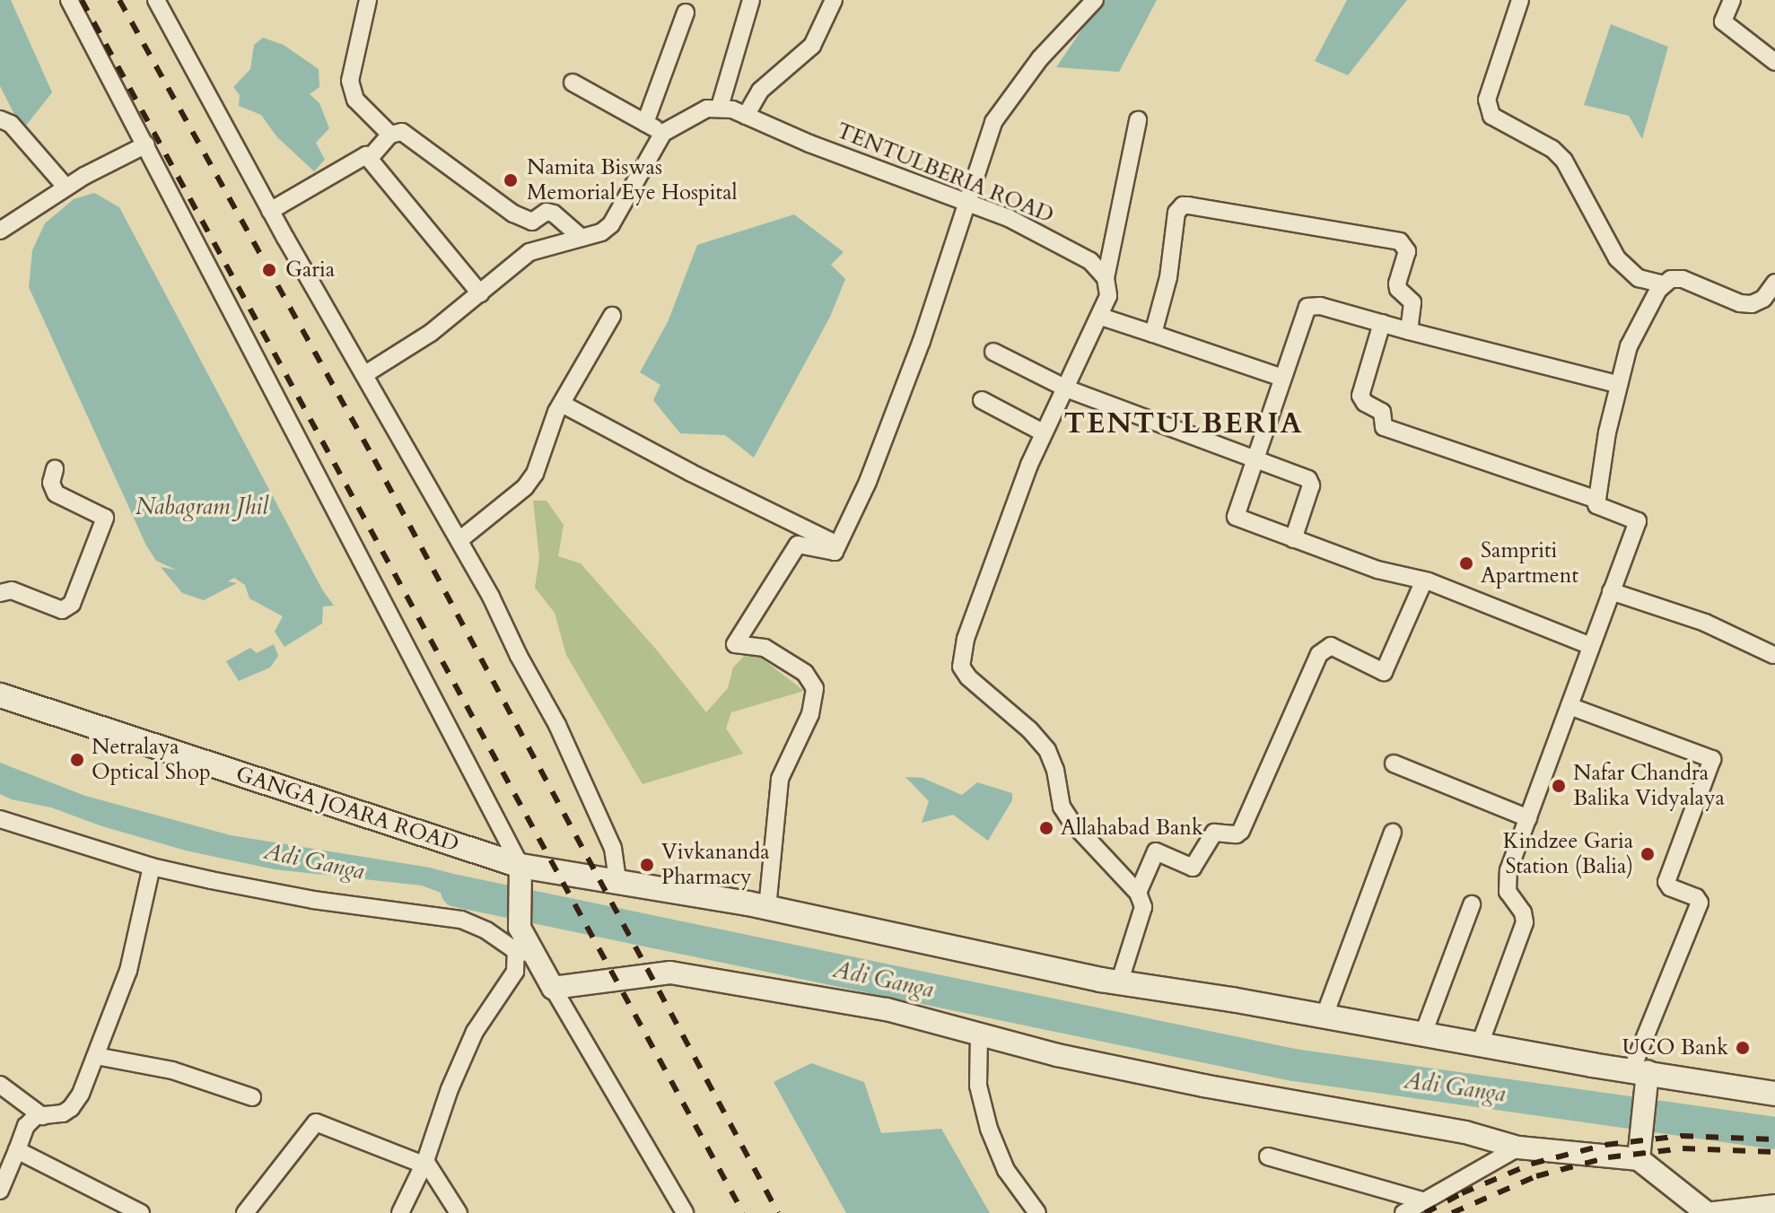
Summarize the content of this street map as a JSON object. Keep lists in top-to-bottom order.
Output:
{
  "streets": {
    "main road": ["GANGA JOARA ROAD"],
    "street": ["TENTULBERIA ROAD"]
  },
  "districts": ["TENTULBERIA"],
  "water": ["Nabagram Jhil", "Adi Ganga"],
  "places": [
    "Namita Biswas Memorial Eye Hospital",
    "Garia",
    "Sampriti Apartment",
    "Netralaya Optical Shop",
    "Nafar Chandra Balika Vidyalaya",
    "Allahabad Bank",
    "Kindzee Garia Station (Balia)",
    "Vivkananda Pharmacy",
    "UCO Bank"
  ]
}
